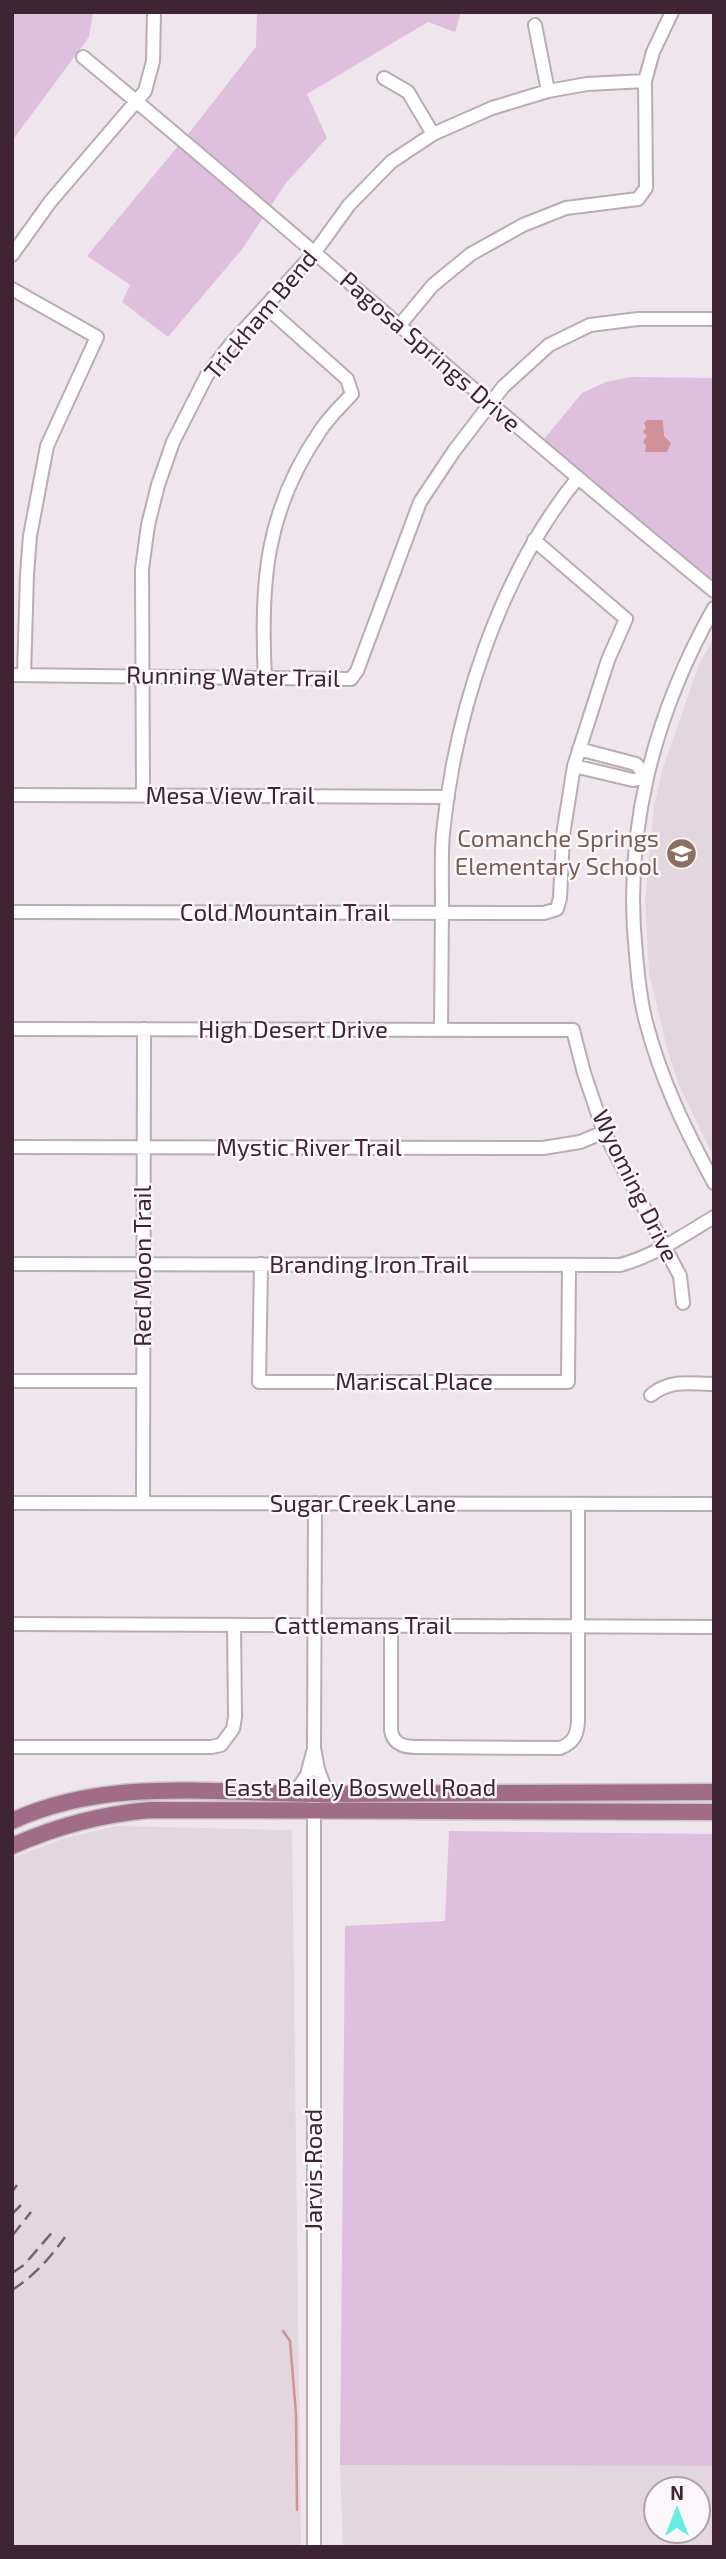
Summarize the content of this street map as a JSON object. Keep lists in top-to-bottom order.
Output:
{
  "streets": {
    "main road": ["East Bailey Boswell Road"],
    "street": [
      "Trickham Bend",
      "Pagosa Springs Drive",
      "Running Water Trail",
      "Mesa View Trail",
      "Cold Mountain Trail",
      "High Desert Drive",
      "Mystic River Trail",
      "Wyoming Drive",
      "Branding Iron Trail",
      "Red Moon Trail",
      "Mariscal Place",
      "Sugar Creek Lane",
      "Cattlemans Trail",
      "Jarvis Road"
    ]
  },
  "crossings": [
    ["Trickham Bend", "Pagosa Springs Drive"],
    ["Trickham Bend", "Running Water Trail"],
    ["Trickham Bend", "Mesa View Trail"],
    ["Pagosa Springs Drive", "Running Water Trail"],
    ["High Desert Drive", "Wyoming Drive"],
    ["High Desert Drive", "Red Moon Trail"],
    ["Mystic River Trail", "Wyoming Drive"],
    ["Mystic River Trail", "Red Moon Trail"],
    ["Wyoming Drive", "Branding Iron Trail"],
    ["Branding Iron Trail", "Red Moon Trail"],
    ["Branding Iron Trail", "Mariscal Place"],
    ["Red Moon Trail", "Sugar Creek Lane"],
    ["East Bailey Boswell Road", "Jarvis Road"]
  ],
  "places": {
    "school or university": ["Comanche Springs Elementary School"]
  },
  "north": "top"
}
